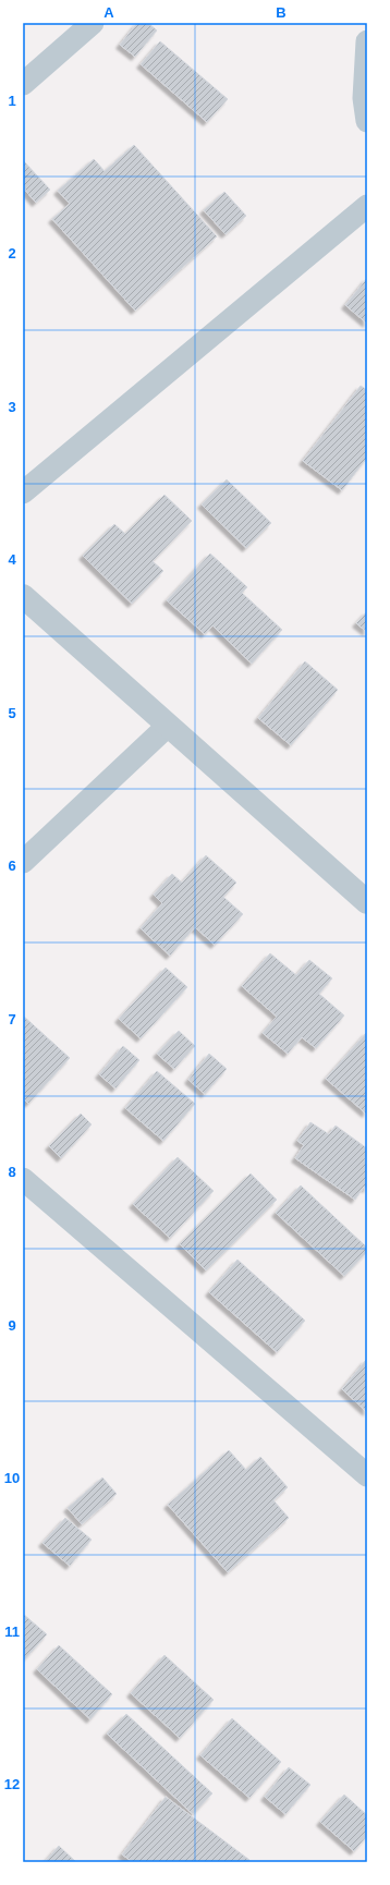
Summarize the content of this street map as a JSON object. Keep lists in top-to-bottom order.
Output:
{
  "grid": {
    "columns": ["A", "B"],
    "rows": [
      "1",
      "2",
      "3",
      "4",
      "5",
      "6",
      "7",
      "8",
      "9",
      "10",
      "11",
      "12"
    ]
  }
}
